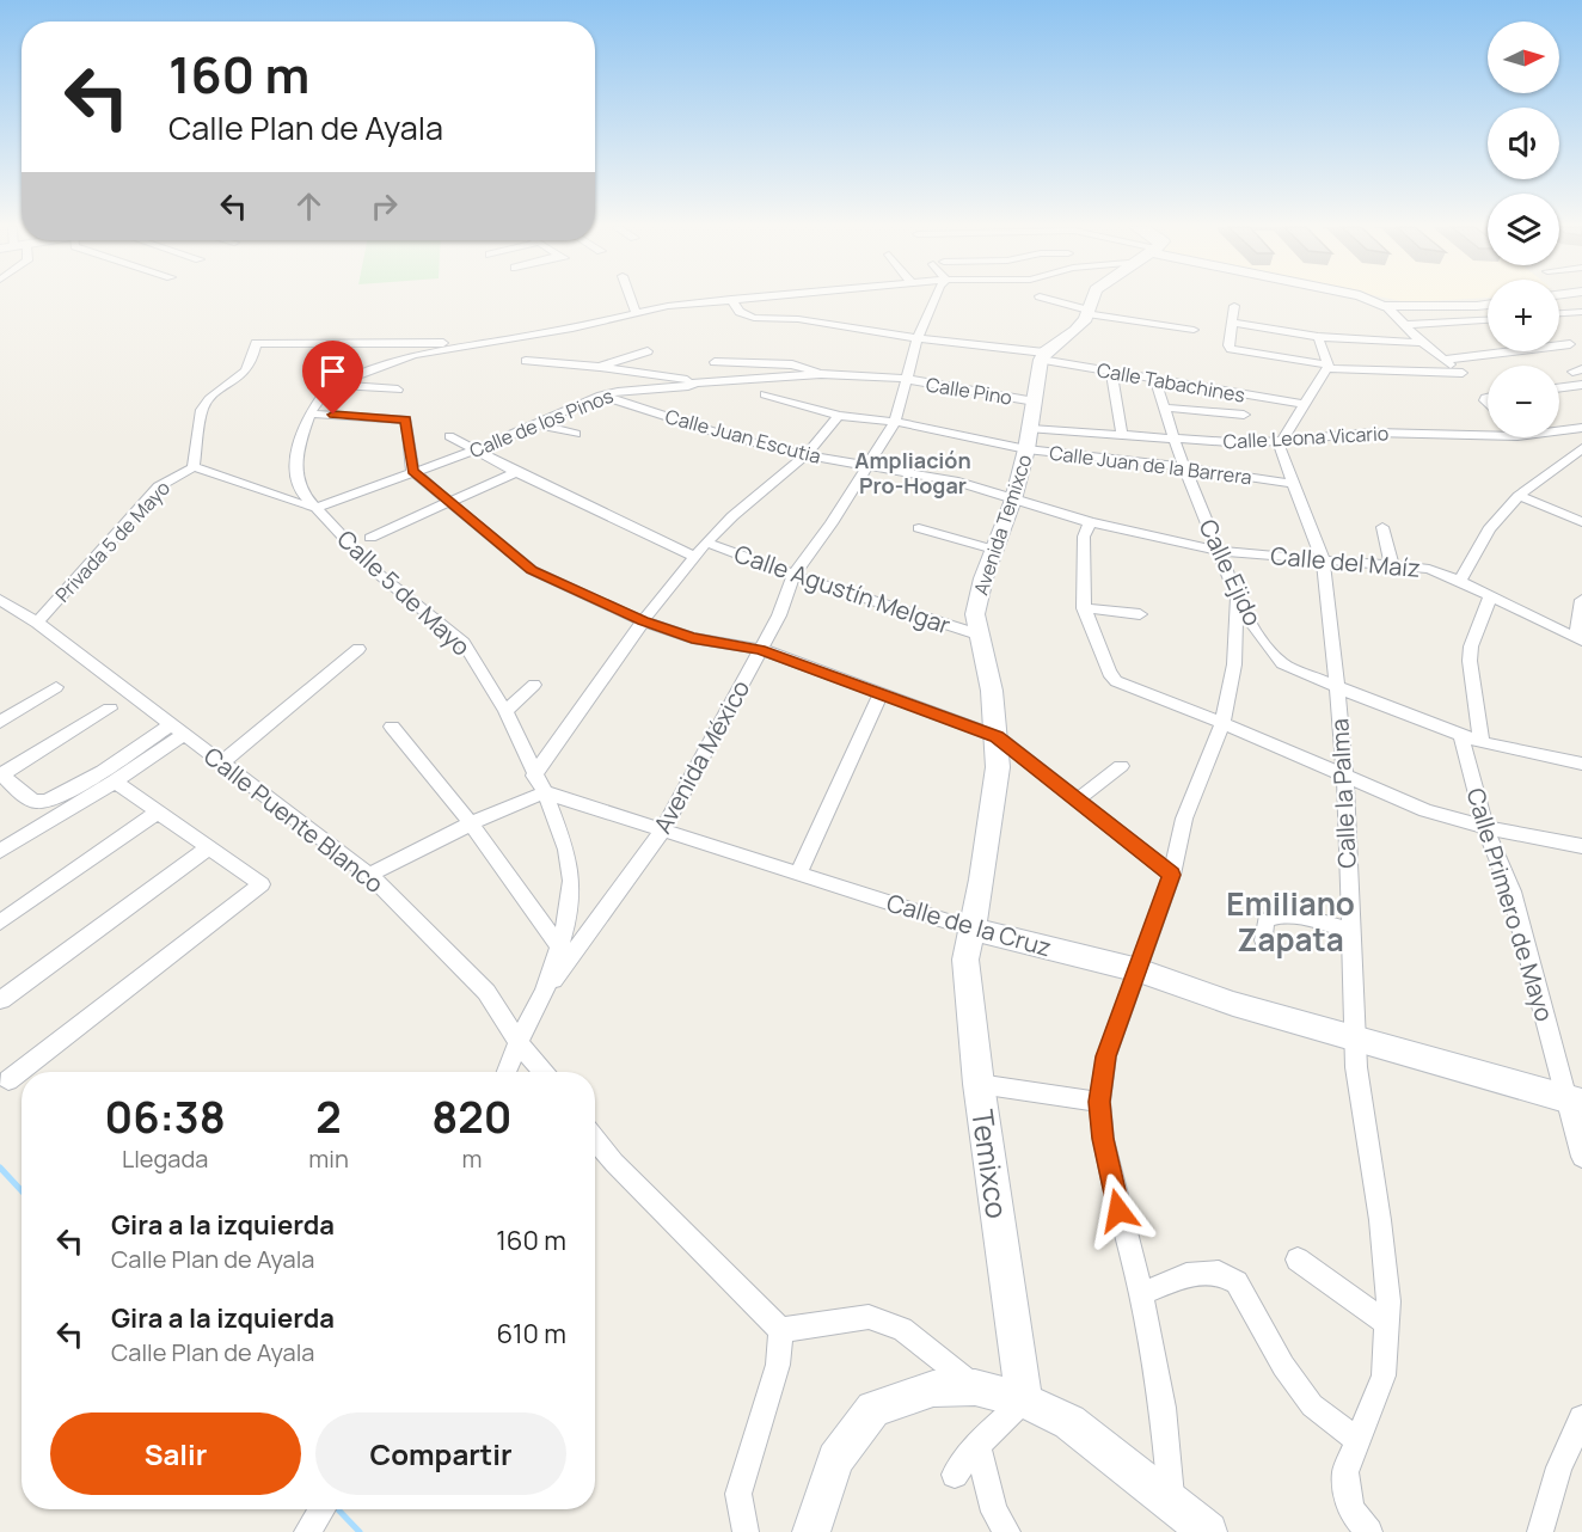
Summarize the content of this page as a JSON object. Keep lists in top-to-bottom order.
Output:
{
  "streets": {
    "main road": ["Avenida Temixco", "Calle de la Cruz", "Temixco"],
    "street": [
      "Calle Tabachines",
      "Calle Pino",
      "Calle de los Pinos",
      "Calle Juan Escutia",
      "Calle Leona Vicario",
      "Calle Juan de la Barrera",
      "Privada 5 de Mayo",
      "Calle del Maíz",
      "Calle Ejido",
      "Calle Agustín Melgar",
      "Calle 5 de Mayo",
      "Avenida México",
      "Calle la Palma",
      "Calle Puente Blanco",
      "Calle Primero de Mayo"
    ]
  },
  "crossings": [
    ["Calle Tabachines", "Avenida Temixco"],
    ["Calle Tabachines", "Calle Ejido"],
    ["Calle Tabachines", "Calle 5 de Mayo"],
    ["Calle Tabachines", "Avenida México"],
    ["Calle Pino", "Calle de los Pinos"],
    ["Calle Pino", "Avenida Temixco"],
    ["Calle Pino", "Avenida México"],
    ["Calle de los Pinos", "Calle Juan Escutia"],
    ["Calle de los Pinos", "Calle 5 de Mayo"],
    ["Calle de los Pinos", "Avenida México"],
    ["Calle Juan Escutia", "Avenida Temixco"],
    ["Calle Juan Escutia", "Calle del Maíz"],
    ["Calle Juan Escutia", "Avenida México"],
    ["Calle Leona Vicario", "Avenida Temixco"],
    ["Calle Leona Vicario", "Calle Ejido"],
    ["Calle Leona Vicario", "Calle la Palma"],
    ["Calle Juan de la Barrera", "Avenida Temixco"],
    ["Calle Juan de la Barrera", "Calle Ejido"],
    ["Calle Juan de la Barrera", "Avenida México"],
    ["Calle Juan de la Barrera", "Calle la Palma"],
    ["Avenida Temixco", "Calle del Maíz"],
    ["Avenida Temixco", "Calle Agustín Melgar"],
    ["Avenida Temixco", "Temixco"],
    ["Privada 5 de Mayo", "Calle Puente Blanco"],
    ["Calle del Maíz", "Calle Ejido"],
    ["Calle del Maíz", "Calle la Palma"],
    ["Calle Ejido", "Calle la Palma"],
    ["Calle Ejido", "Calle Primero de Mayo"],
    ["Calle Agustín Melgar", "Avenida México"],
    ["Calle Agustín Melgar", "Temixco"],
    ["Calle 5 de Mayo", "Avenida México"],
    ["Calle 5 de Mayo", "Calle Puente Blanco"],
    ["Calle 5 de Mayo", "Calle de la Cruz"],
    ["Avenida México", "Calle de la Cruz"],
    ["Calle la Palma", "Calle de la Cruz"],
    ["Calle Primero de Mayo", "Calle de la Cruz"],
    ["Calle de la Cruz", "Temixco"]
  ],
  "districts": ["Ampliación Pro-Hogar", "Emiliano Zapata"],
  "north": "right",
  "page": {
    "map_buttons": ["+", "−"],
    "turn": ["160 m", "Calle Plan de Ayala"],
    "eta": [
      "06:38",
      "Llegada",
      "2",
      "min",
      "820",
      "m"
    ],
    "list": [
      {
        "name": "Gira a la izquierda",
        "note": "Calle Plan de Ayala",
        "value": "160 m"
      },
      {
        "name": "Gira a la izquierda",
        "note": "Calle Plan de Ayala",
        "value": "610 m"
      }
    ],
    "buttons": ["Salir", "Compartir"]
  }
}
